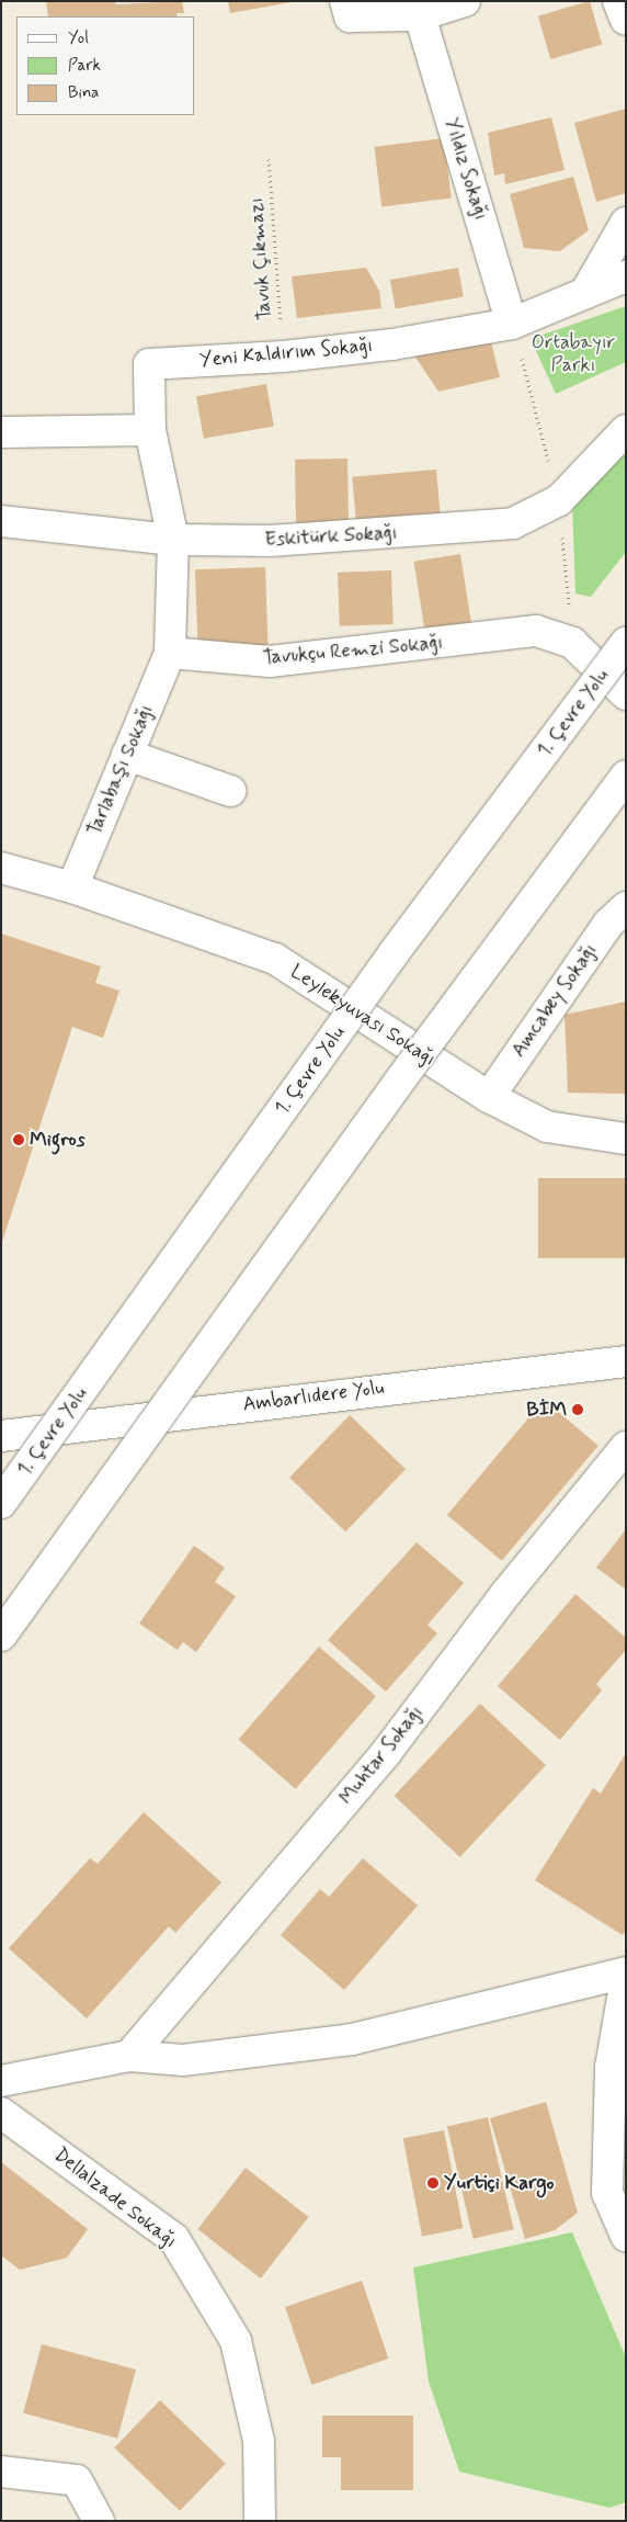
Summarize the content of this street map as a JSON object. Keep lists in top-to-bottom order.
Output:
{
  "streets": {
    "main road": [
      "Yıldız Sokağı",
      "Yeni Kaldırım Sokağı",
      "Eskitürk Sokağı",
      "Tavukçu Remzi Sokağı",
      "1. Çevre Yolu",
      "Tarlabaşı Sokağı",
      "Amcabey Sokağı",
      "Leylekyuvası Sokağı",
      "Ambarlıdere Yolu",
      "Muhtar Sokağı",
      "Dellalzade Sokağı"
    ],
    "path": ["Tavuk Çıkmazı"]
  },
  "crossings": [
    ["Yıldız Sokağı", "Yeni Kaldırım Sokağı"],
    ["Tavuk Çıkmazı", "Yeni Kaldırım Sokağı"],
    ["Tavukçu Remzi Sokağı", "Tarlabaşı Sokağı"],
    ["Tarlabaşı Sokağı", "Leylekyuvası Sokağı"],
    ["Amcabey Sokağı", "Leylekyuvası Sokağı"]
  ],
  "parks": ["Ortabayır Parkı"],
  "places": ["Migros", "BİM", "Yurtiçi Kargo"],
  "legend": ["Yol", "Park", "Bina"]
}
